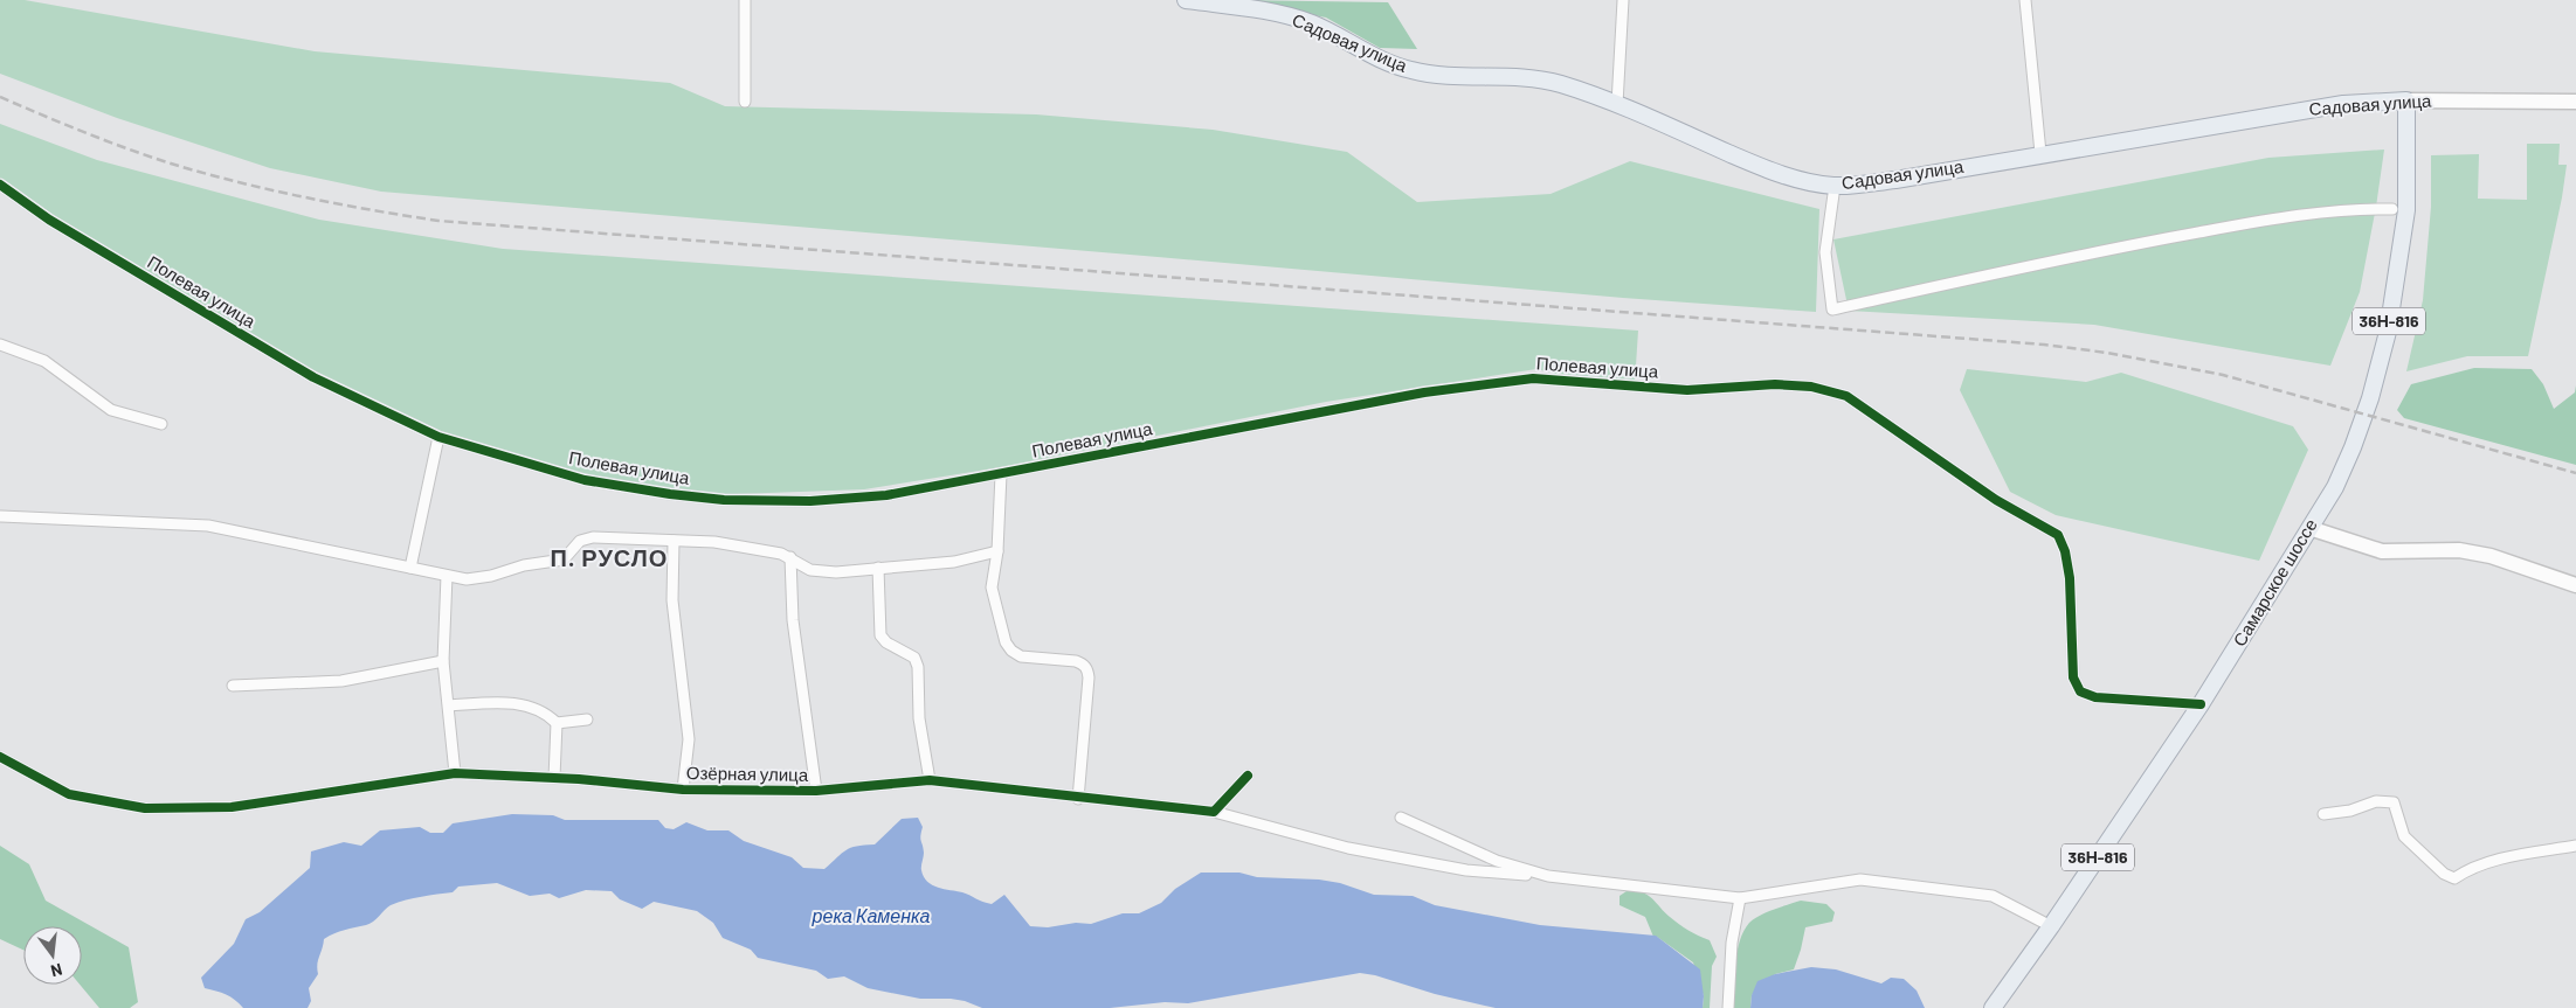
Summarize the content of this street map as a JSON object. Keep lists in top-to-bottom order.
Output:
{
  "streets": {
    "main road": ["Садовая улица", "36Н-816", "Самарское шоссе"],
    "street": ["Полевая улица", "Озёрная улица"]
  },
  "crossings": [
    ["Садовая улица", "Самарское шоссе"],
    ["Полевая улица", "Самарское шоссе"]
  ],
  "districts": ["П. РУСЛО"],
  "water": ["река Каменка"],
  "north": "bottom"
}
